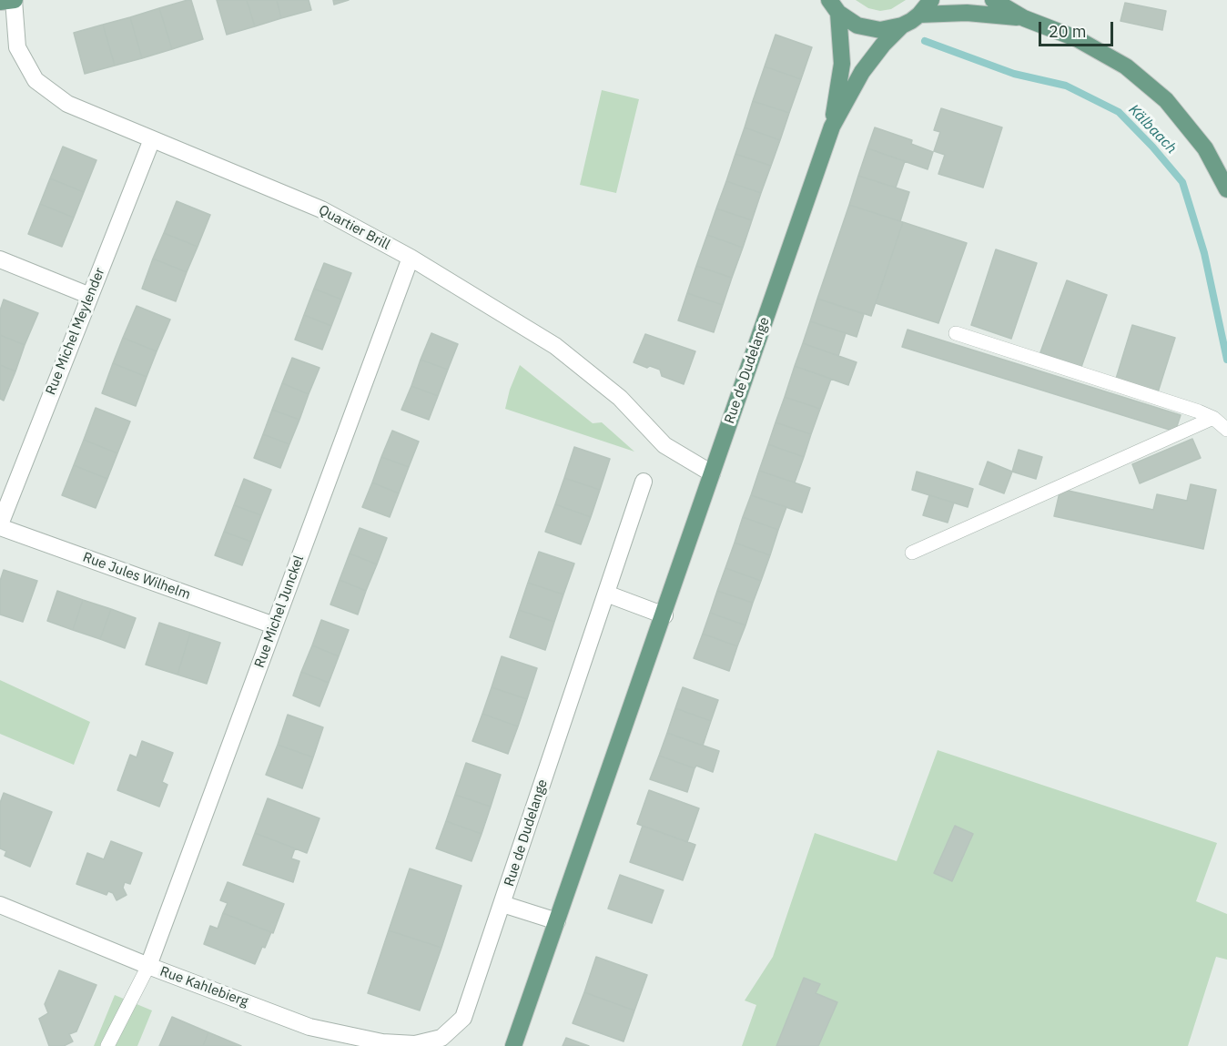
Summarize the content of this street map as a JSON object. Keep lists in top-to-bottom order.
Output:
{
  "streets": {
    "main road": ["Rue de Dudelange"],
    "street": [
      "Quartier Brill",
      "Rue Michel Meylender",
      "Rue Jules Wilhelm",
      "Rue Michel Junckel",
      "Rue Kahlebierg"
    ]
  },
  "crossings": [
    ["Quartier Brill", "Rue Michel Meylender"],
    ["Quartier Brill", "Rue de Dudelange"],
    ["Quartier Brill", "Rue Michel Junckel"],
    ["Rue Michel Meylender", "Rue Jules Wilhelm"],
    ["Rue de Dudelange", "Rue Kahlebierg"],
    ["Rue Jules Wilhelm", "Rue Michel Junckel"],
    ["Rue Michel Junckel", "Rue Kahlebierg"]
  ],
  "water": ["Kälbaach"],
  "scale_bar": "20 m"
}
